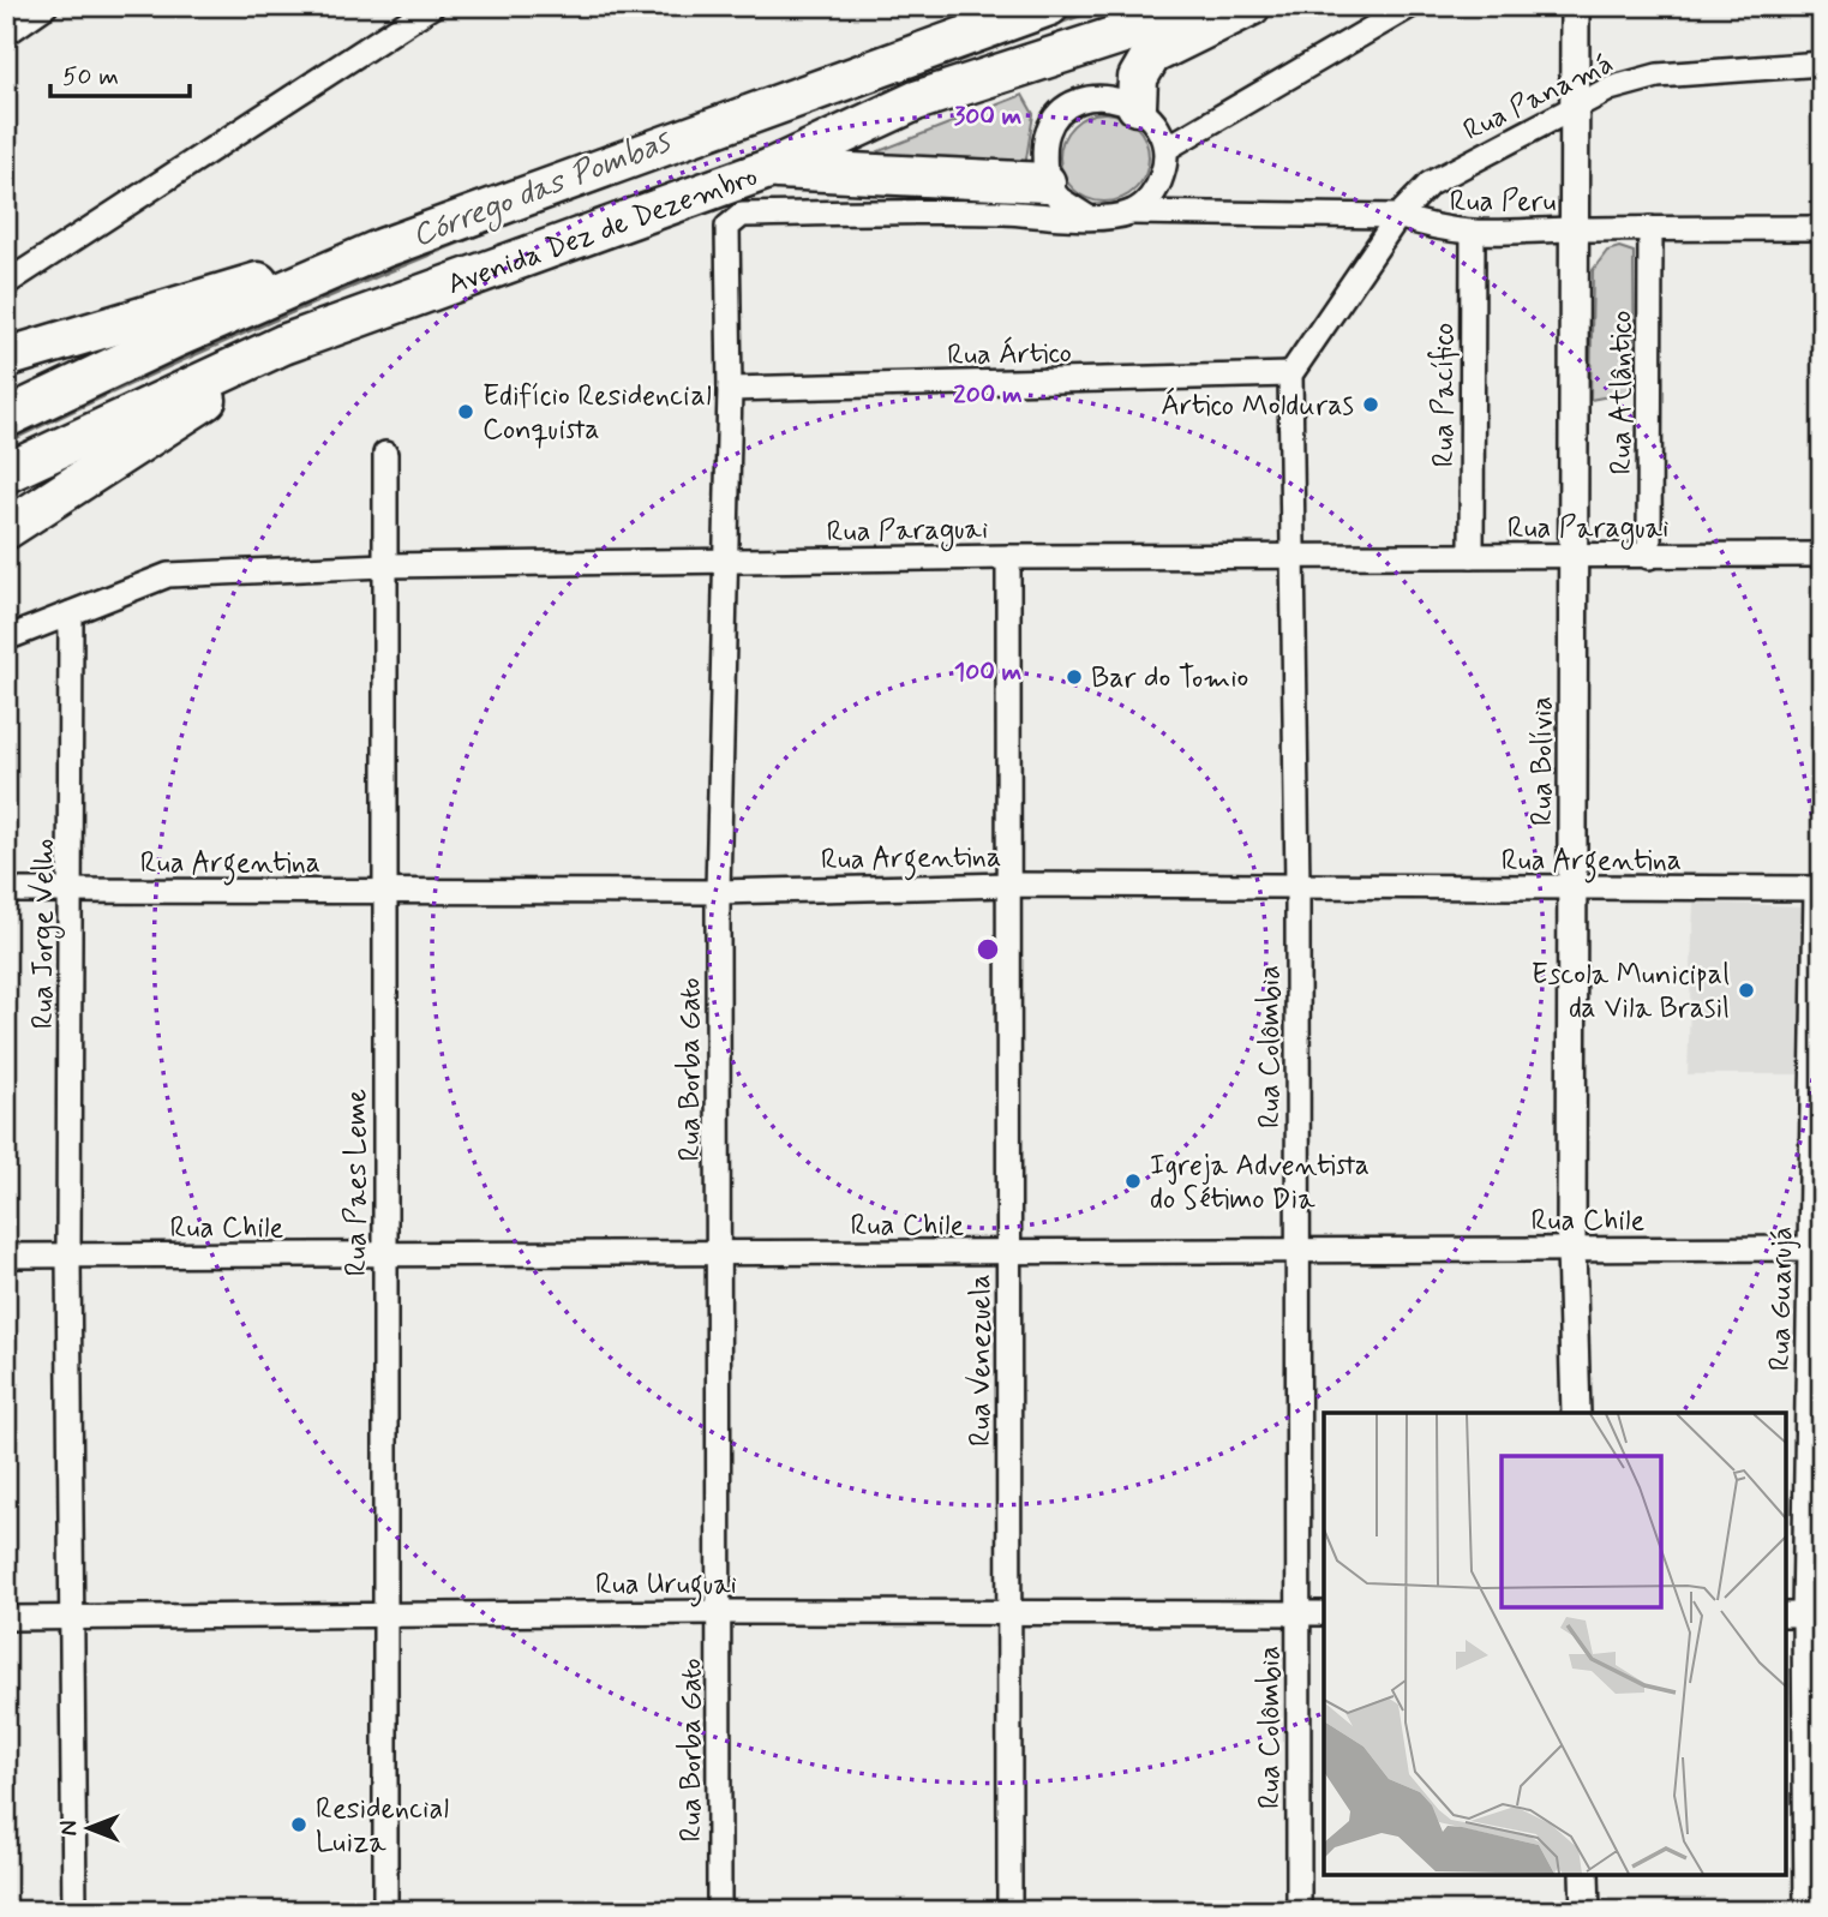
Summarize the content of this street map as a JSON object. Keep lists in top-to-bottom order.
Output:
{
  "streets": {
    "highway": ["Avenida Dez de Dezembro"],
    "street": [
      "Rua Panamá",
      "Rua Peru",
      "Rua Ártico",
      "Rua Atlântico",
      "Rua Pacífico",
      "Rua Paraguai",
      "Rua Bolívia",
      "Rua Argentina",
      "Rua Jorge Velho",
      "Rua Colômbia",
      "Rua Borba Gato",
      "Rua Paes Leme",
      "Rua Chile",
      "Rua Guarujá",
      "Rua Venezuela",
      "Rua Uruguai"
    ]
  },
  "crossings": [
    ["Rua Panamá", "Rua Peru"],
    ["Rua Panamá", "Rua Bolívia"],
    ["Rua Peru", "Rua Atlântico"],
    ["Rua Peru", "Rua Pacífico"],
    ["Rua Peru", "Rua Bolívia"],
    ["Rua Ártico", "Rua Colômbia"],
    ["Rua Ártico", "Rua Borba Gato"],
    ["Rua Atlântico", "Rua Paraguai"],
    ["Rua Pacífico", "Rua Paraguai"],
    ["Rua Paraguai", "Rua Bolívia"],
    ["Rua Paraguai", "Rua Jorge Velho"],
    ["Rua Paraguai", "Rua Colômbia"],
    ["Rua Paraguai", "Rua Borba Gato"],
    ["Rua Paraguai", "Rua Paes Leme"],
    ["Rua Paraguai", "Rua Venezuela"],
    ["Rua Bolívia", "Rua Argentina"],
    ["Rua Bolívia", "Rua Chile"],
    ["Rua Argentina", "Rua Jorge Velho"],
    ["Rua Argentina", "Rua Colômbia"],
    ["Rua Argentina", "Rua Borba Gato"],
    ["Rua Argentina", "Rua Paes Leme"],
    ["Rua Argentina", "Rua Guarujá"],
    ["Rua Argentina", "Rua Venezuela"],
    ["Rua Jorge Velho", "Rua Chile"],
    ["Rua Jorge Velho", "Rua Uruguai"],
    ["Rua Colômbia", "Rua Chile"],
    ["Rua Colômbia", "Rua Uruguai"],
    ["Rua Borba Gato", "Rua Chile"],
    ["Rua Borba Gato", "Rua Uruguai"],
    ["Rua Paes Leme", "Rua Chile"],
    ["Rua Paes Leme", "Rua Uruguai"],
    ["Rua Chile", "Rua Guarujá"],
    ["Rua Chile", "Rua Venezuela"],
    ["Rua Venezuela", "Rua Uruguai"]
  ],
  "water": ["Córrego das Pombas"],
  "places": [
    "Ártico Molduras",
    "Edifício Residencial Conquista",
    "Bar do Tomio",
    "Escola Municipal da Vila Brasil",
    "Igreja Adventista do Sétimo Dia",
    "Residencial Luiza"
  ],
  "scale_bar": "50 m",
  "north": "left",
  "rings": ["300 m", "200 m", "100 m"]
}
